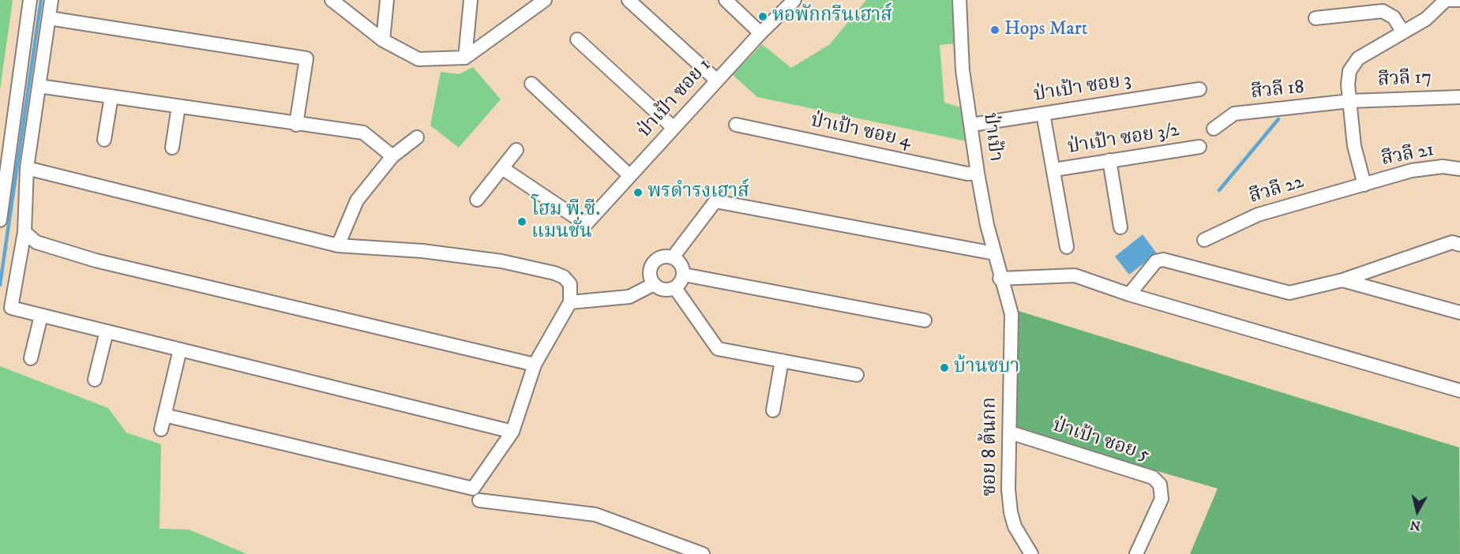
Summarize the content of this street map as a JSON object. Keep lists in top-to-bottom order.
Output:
{
  "streets": {
    "street": [
      "สีวลี 17",
      "ป่าเป้า ซอย 3",
      "สีวลี 18",
      "ป่าเป้า ซอย 1",
      "ป่าเป้า ซอย 4",
      "ป่าเป้า",
      "ป่าเป้า ซอย 3/2",
      "สีวลี 21",
      "สีวลี 22",
      "ป่าเป้า ซอย 5",
      "ซอย 8 ต้นกก"
    ]
  },
  "crossings": [
    ["สีวลี 17", "สีวลี 18"],
    ["ป่าเป้า ซอย 3", "ป่าเป้า"],
    ["ป่าเป้า ซอย 4", "ป่าเป้า"],
    ["ป่าเป้า", "ซอย 8 ต้นกก"],
    ["สีวลี 21", "สีวลี 22"],
    ["ป่าเป้า ซอย 5", "ซอย 8 ต้นกก"]
  ],
  "places": [
    "หอพักกรีนเฮาส์",
    "Hops Mart",
    "พรดำรงเฮาส์",
    "โฮม พี.ซี. แมนชั่น",
    "บ้านชบา"
  ],
  "north": "bottom"
}
